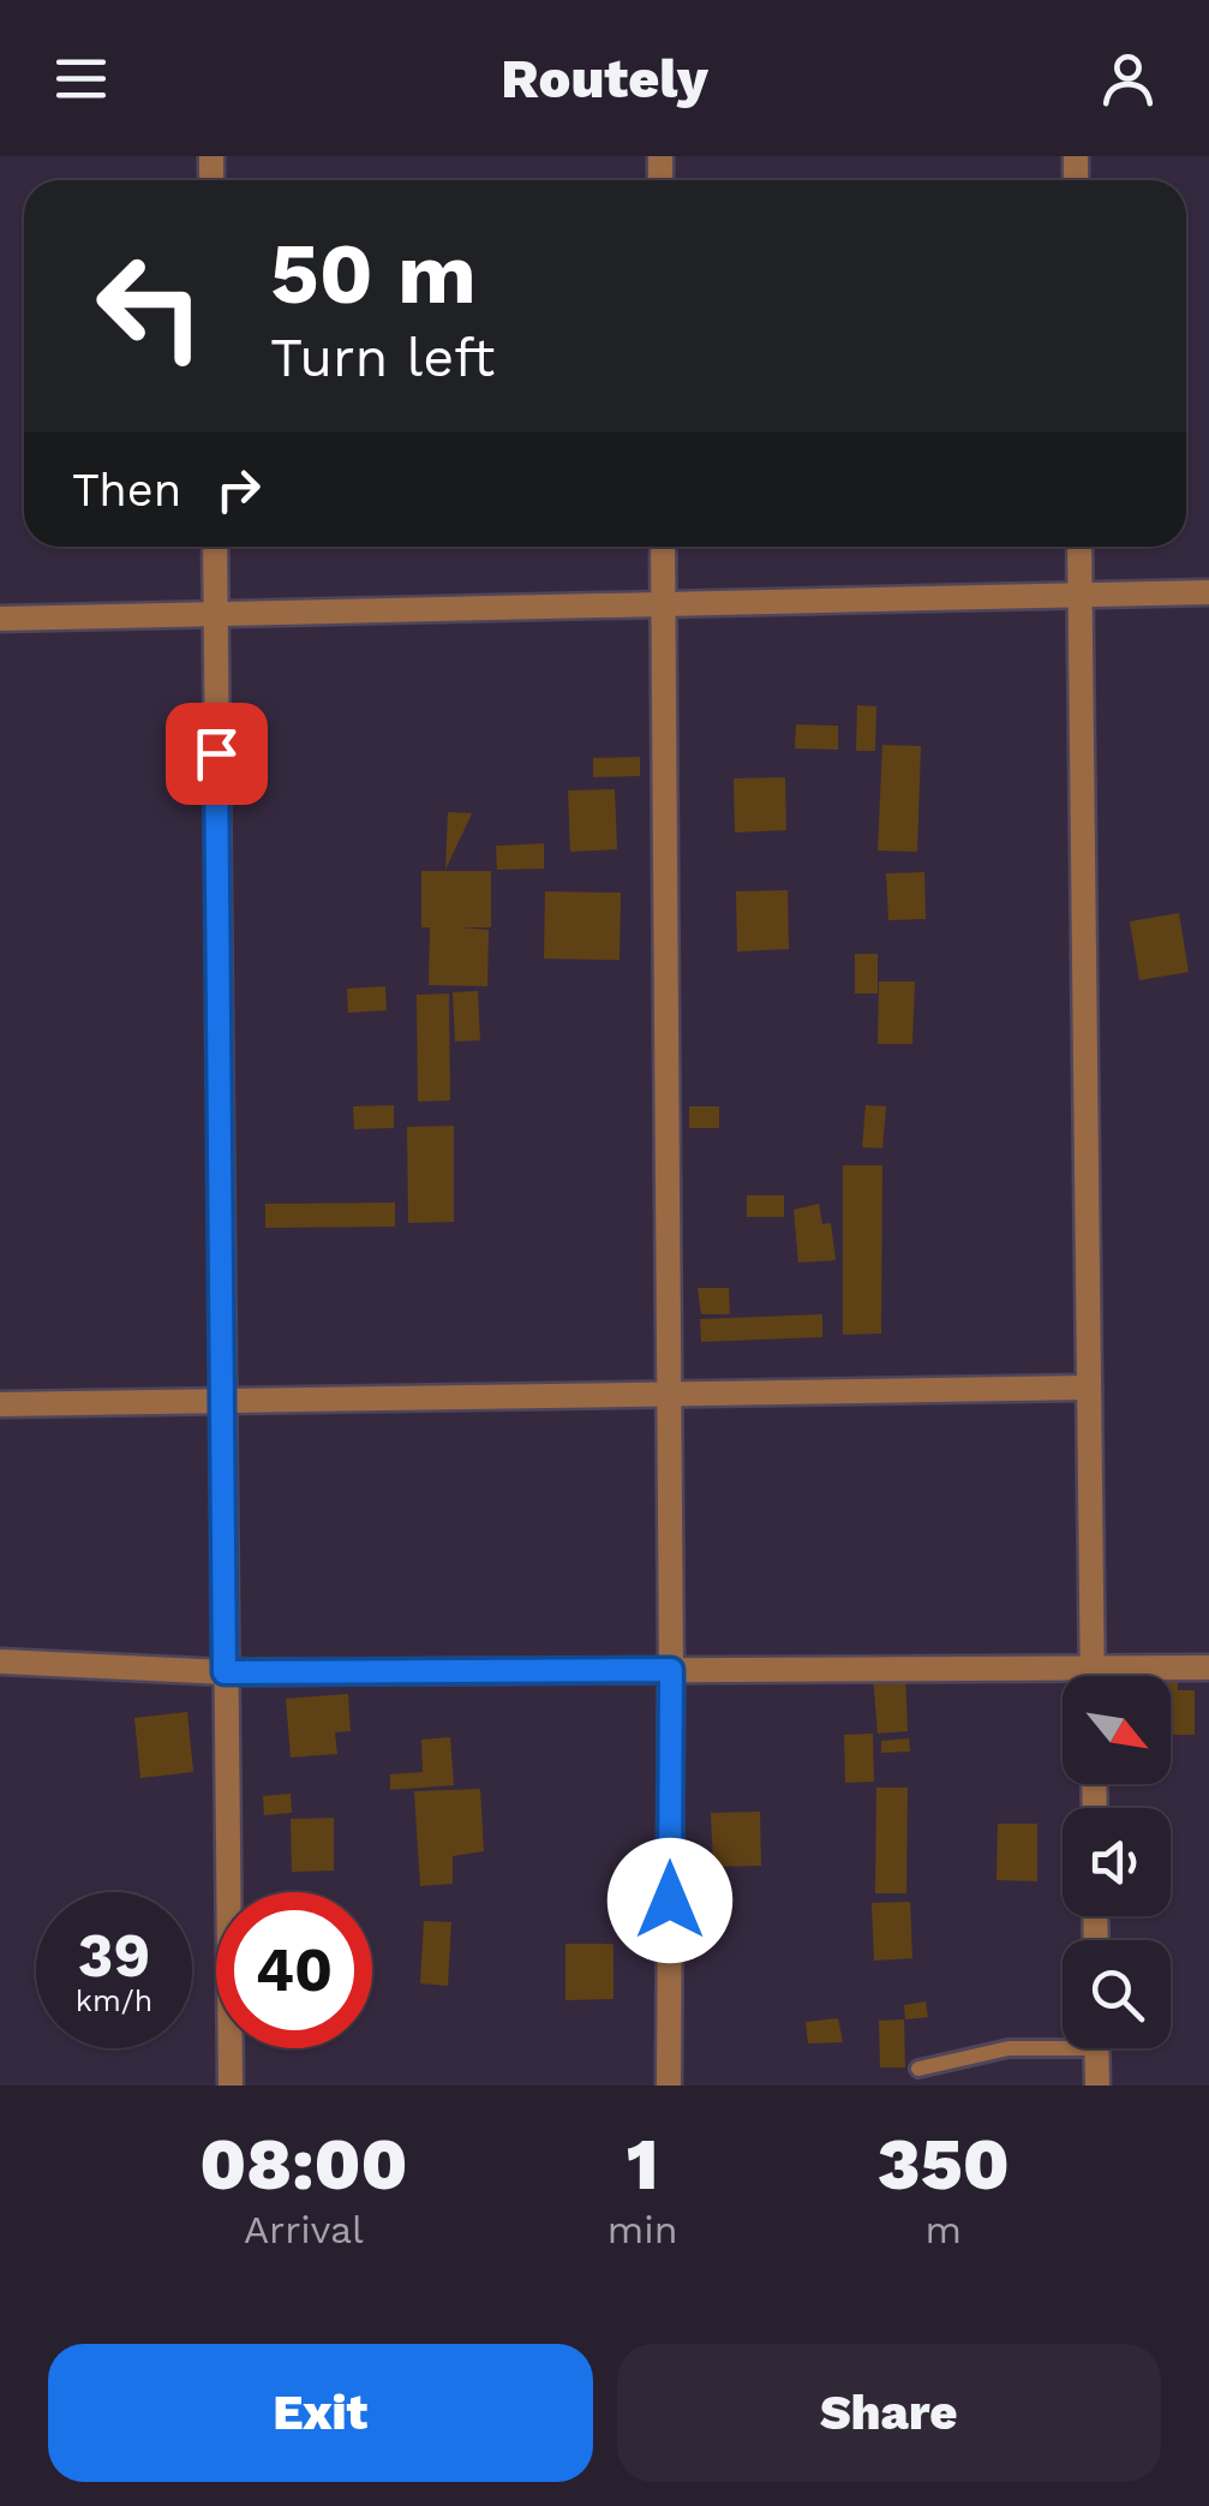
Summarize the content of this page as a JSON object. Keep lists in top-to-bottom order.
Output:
{
  "north": "bottom right",
  "page": {
    "header": "Routely",
    "turn": ["50 m", "Turn left"],
    "then": "Then",
    "speed": "39 km/h",
    "limit": "40",
    "eta": [
      "08:00",
      "Arrival",
      "1",
      "min",
      "350",
      "m"
    ],
    "buttons": ["Exit", "Share"]
  }
}
